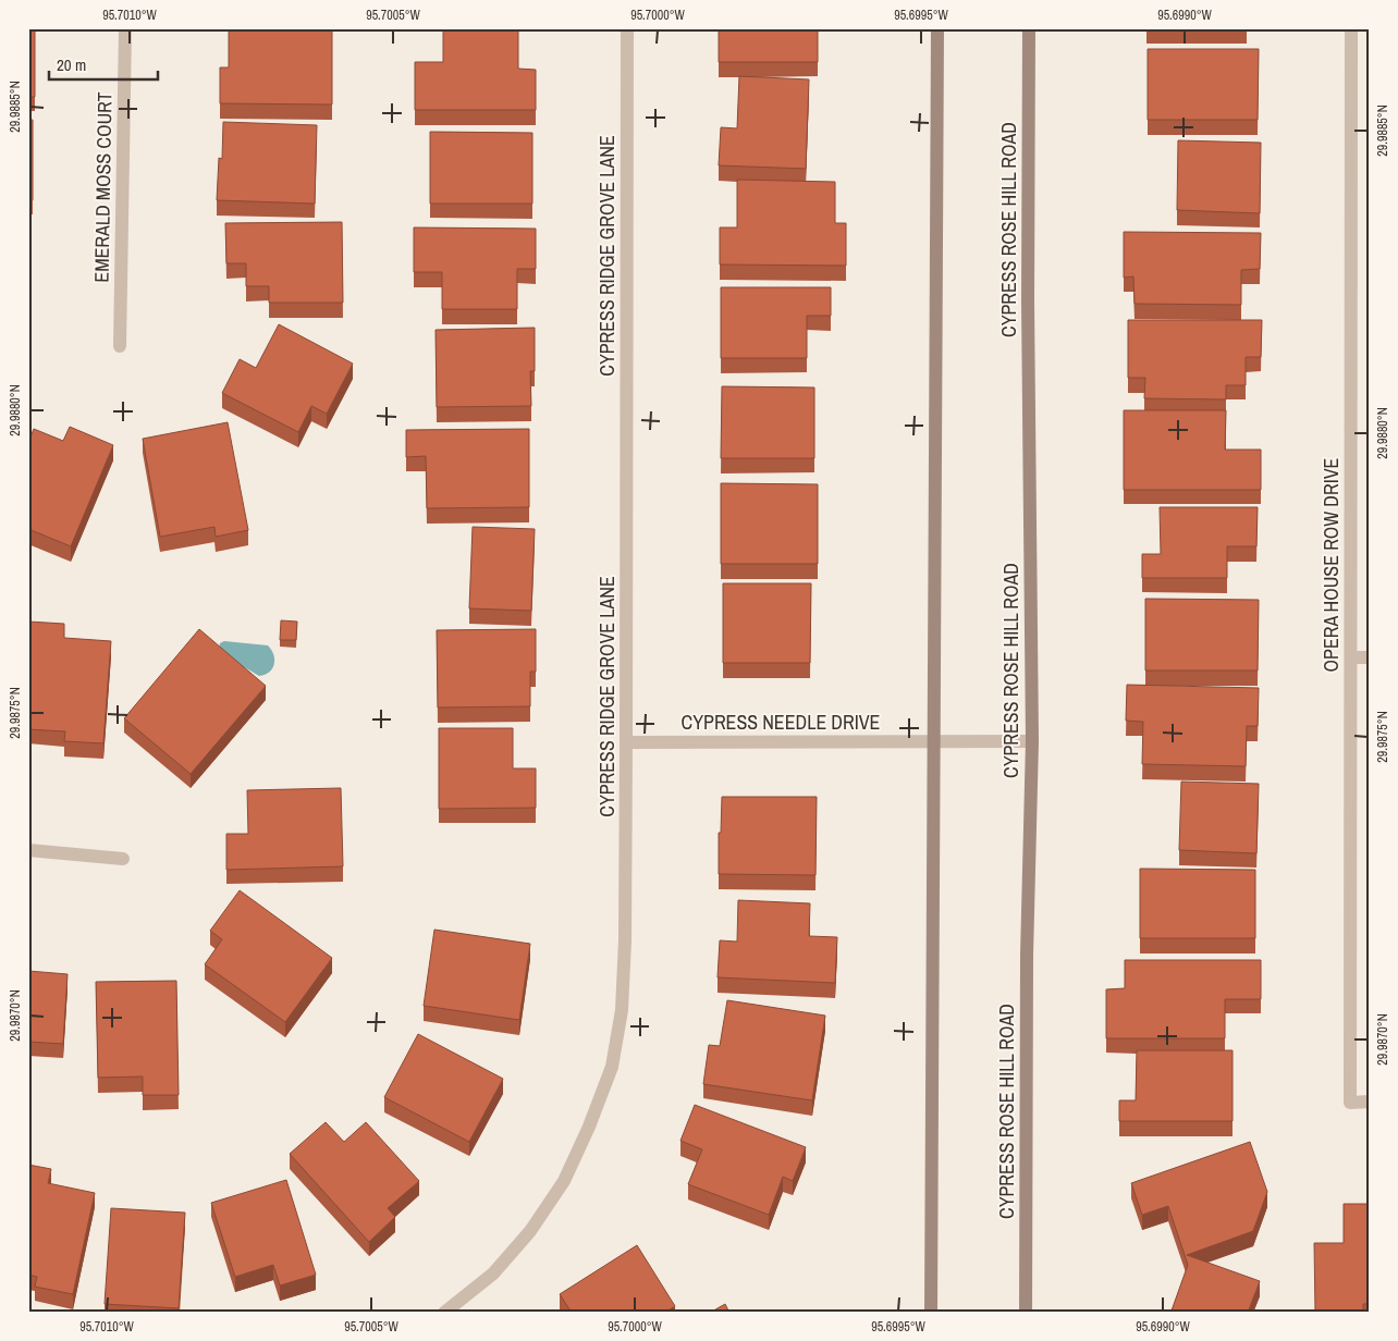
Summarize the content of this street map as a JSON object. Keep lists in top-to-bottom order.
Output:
{
  "streets": {
    "main road": ["CYPRESS ROSE HILL ROAD"],
    "street": [
      "EMERALD MOSS COURT",
      "CYPRESS RIDGE GROVE LANE",
      "OPERA HOUSE ROW DRIVE",
      "CYPRESS NEEDLE DRIVE"
    ]
  },
  "crossings": [
    ["CYPRESS ROSE HILL ROAD", "CYPRESS NEEDLE DRIVE"],
    ["CYPRESS RIDGE GROVE LANE", "CYPRESS NEEDLE DRIVE"]
  ],
  "scale_bar": "20 m",
  "coordinates": [
    "95.7010°W",
    "95.7005°W",
    "95.7000°W",
    "95.6995°W",
    "95.6990°W",
    "29.9885°N",
    "29.9880°N",
    "29.9875°N",
    "29.9870°N"
  ]
}
